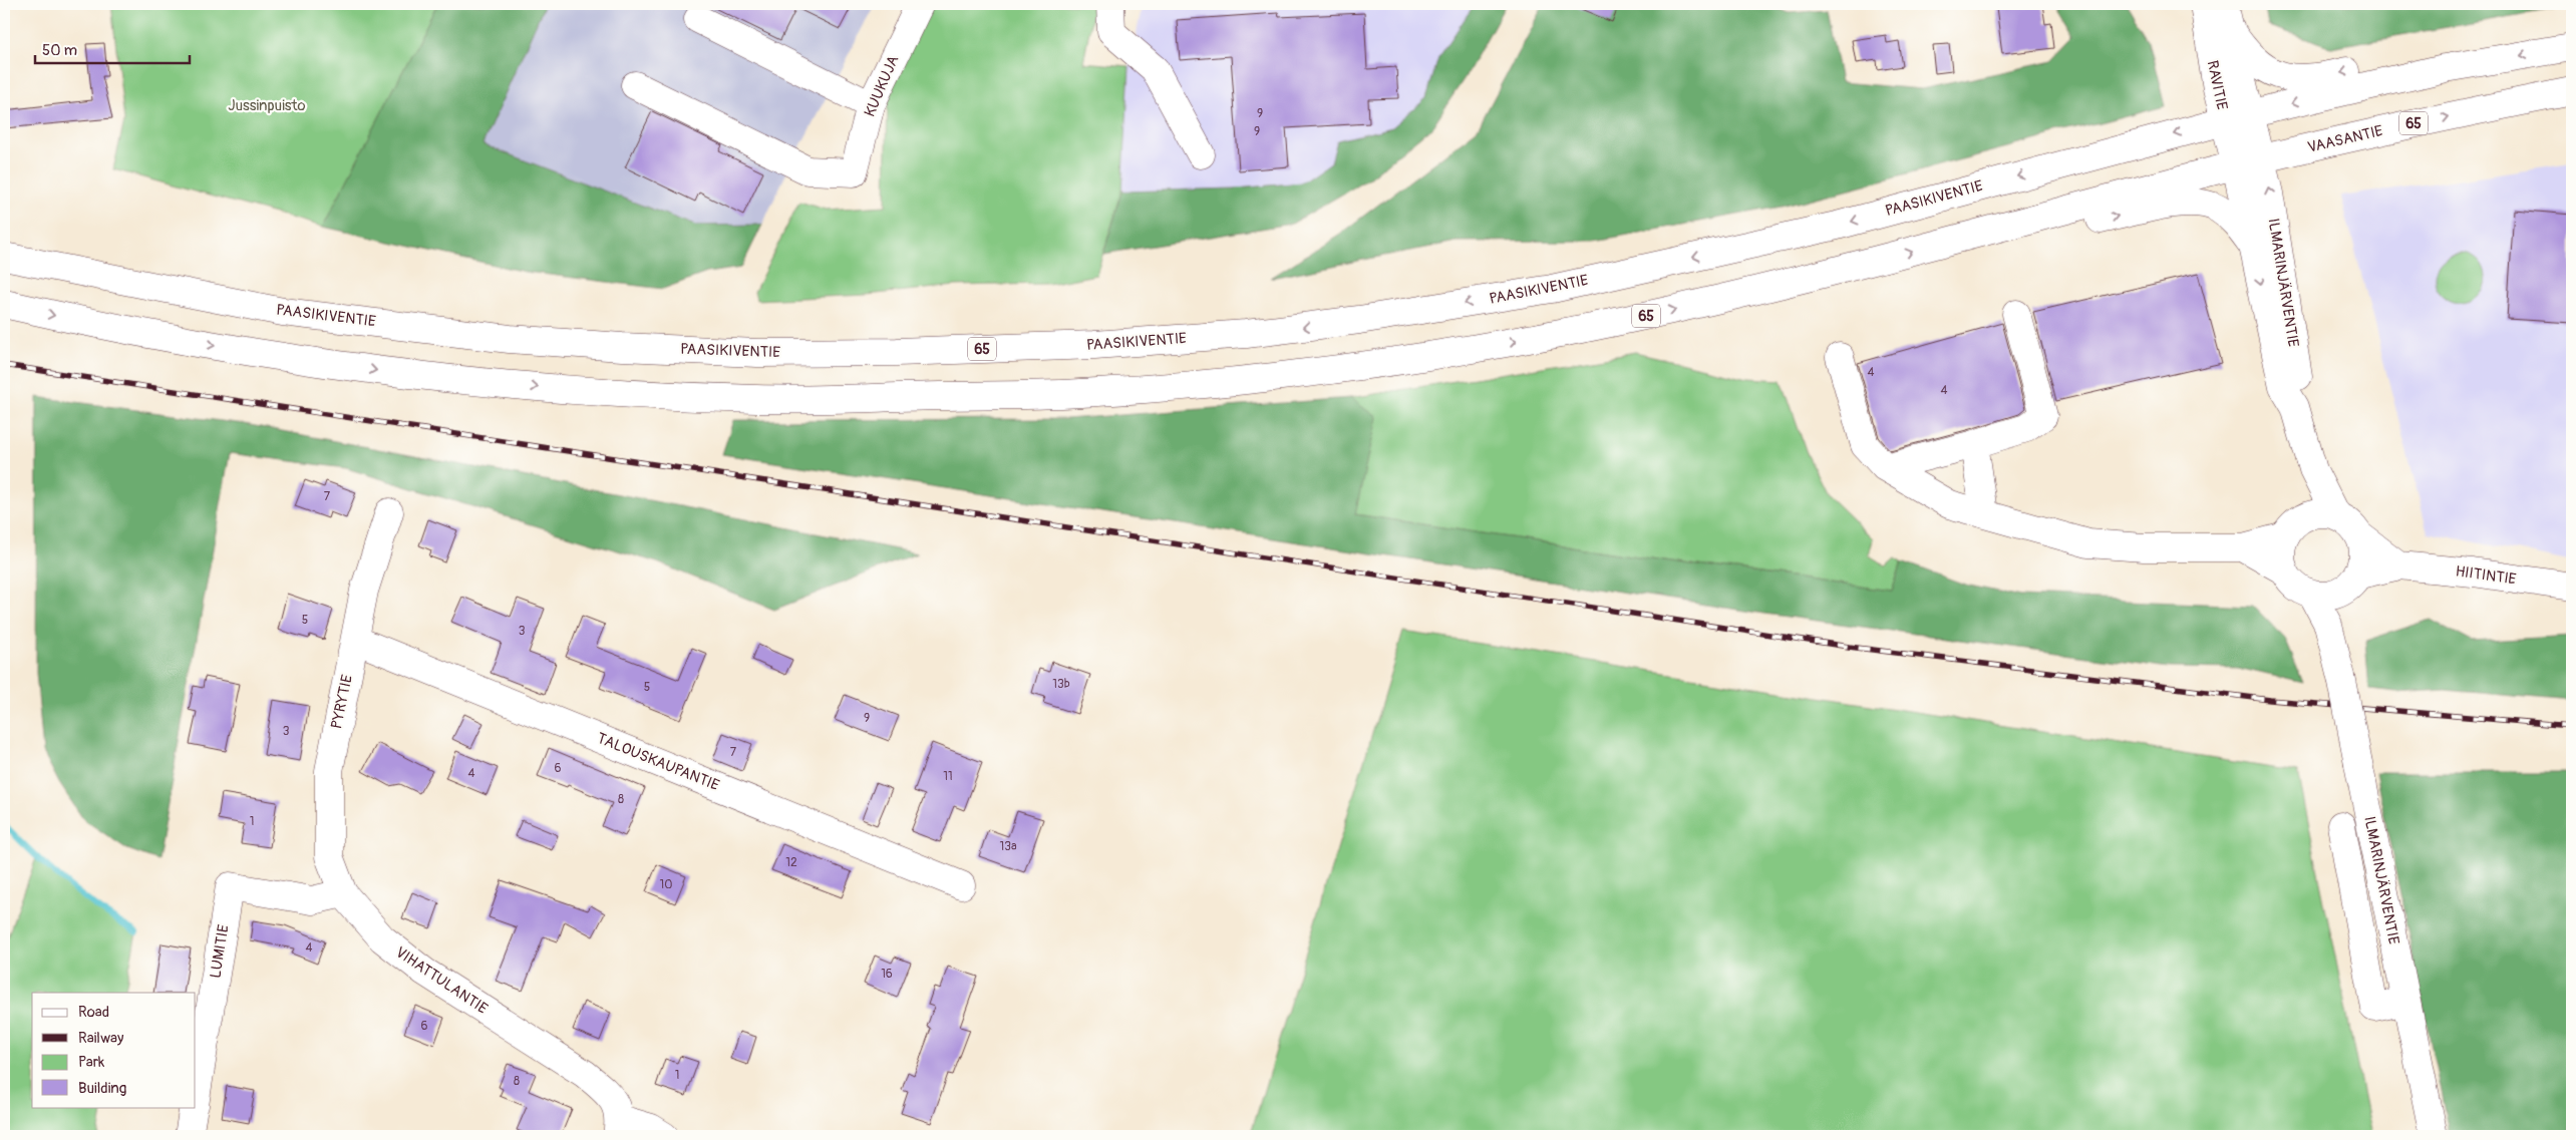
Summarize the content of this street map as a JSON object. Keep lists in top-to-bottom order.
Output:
{
  "streets": {
    "main road": [
      "RAVITIE",
      "KUUKUJA",
      "65",
      "VAASANTIE",
      "PAASIKIVENTIE",
      "ILMARINJÄRVENTIE",
      "HIITINTIE",
      "PYRYTIE",
      "TALOUSKAUPANTIE",
      "LUMITIE",
      "VIHATTULANTIE"
    ]
  },
  "crossings": [
    ["RAVITIE", "65"],
    ["RAVITIE", "VAASANTIE"],
    ["RAVITIE", "PAASIKIVENTIE"],
    ["RAVITIE", "ILMARINJÄRVENTIE"],
    ["65", "VAASANTIE"],
    ["65", "PAASIKIVENTIE"],
    ["65", "ILMARINJÄRVENTIE"],
    ["VAASANTIE", "ILMARINJÄRVENTIE"],
    ["ILMARINJÄRVENTIE", "HIITINTIE"],
    ["PYRYTIE", "TALOUSKAUPANTIE"],
    ["PYRYTIE", "LUMITIE"],
    ["PYRYTIE", "VIHATTULANTIE"],
    ["LUMITIE", "VIHATTULANTIE"]
  ],
  "parks": ["Jussinpuisto"],
  "house_numbers": [
    "9",
    "9",
    "4",
    "4",
    "7",
    "5",
    "3",
    "13b",
    "5",
    "9",
    "3",
    "7",
    "6",
    "4",
    "11",
    "8",
    "1",
    "13a",
    "12",
    "10",
    "4",
    "16",
    "6",
    "1",
    "8"
  ],
  "legend": [
    "Road",
    "Railway",
    "Park",
    "Building"
  ],
  "scale_bar": "50 m"
}
